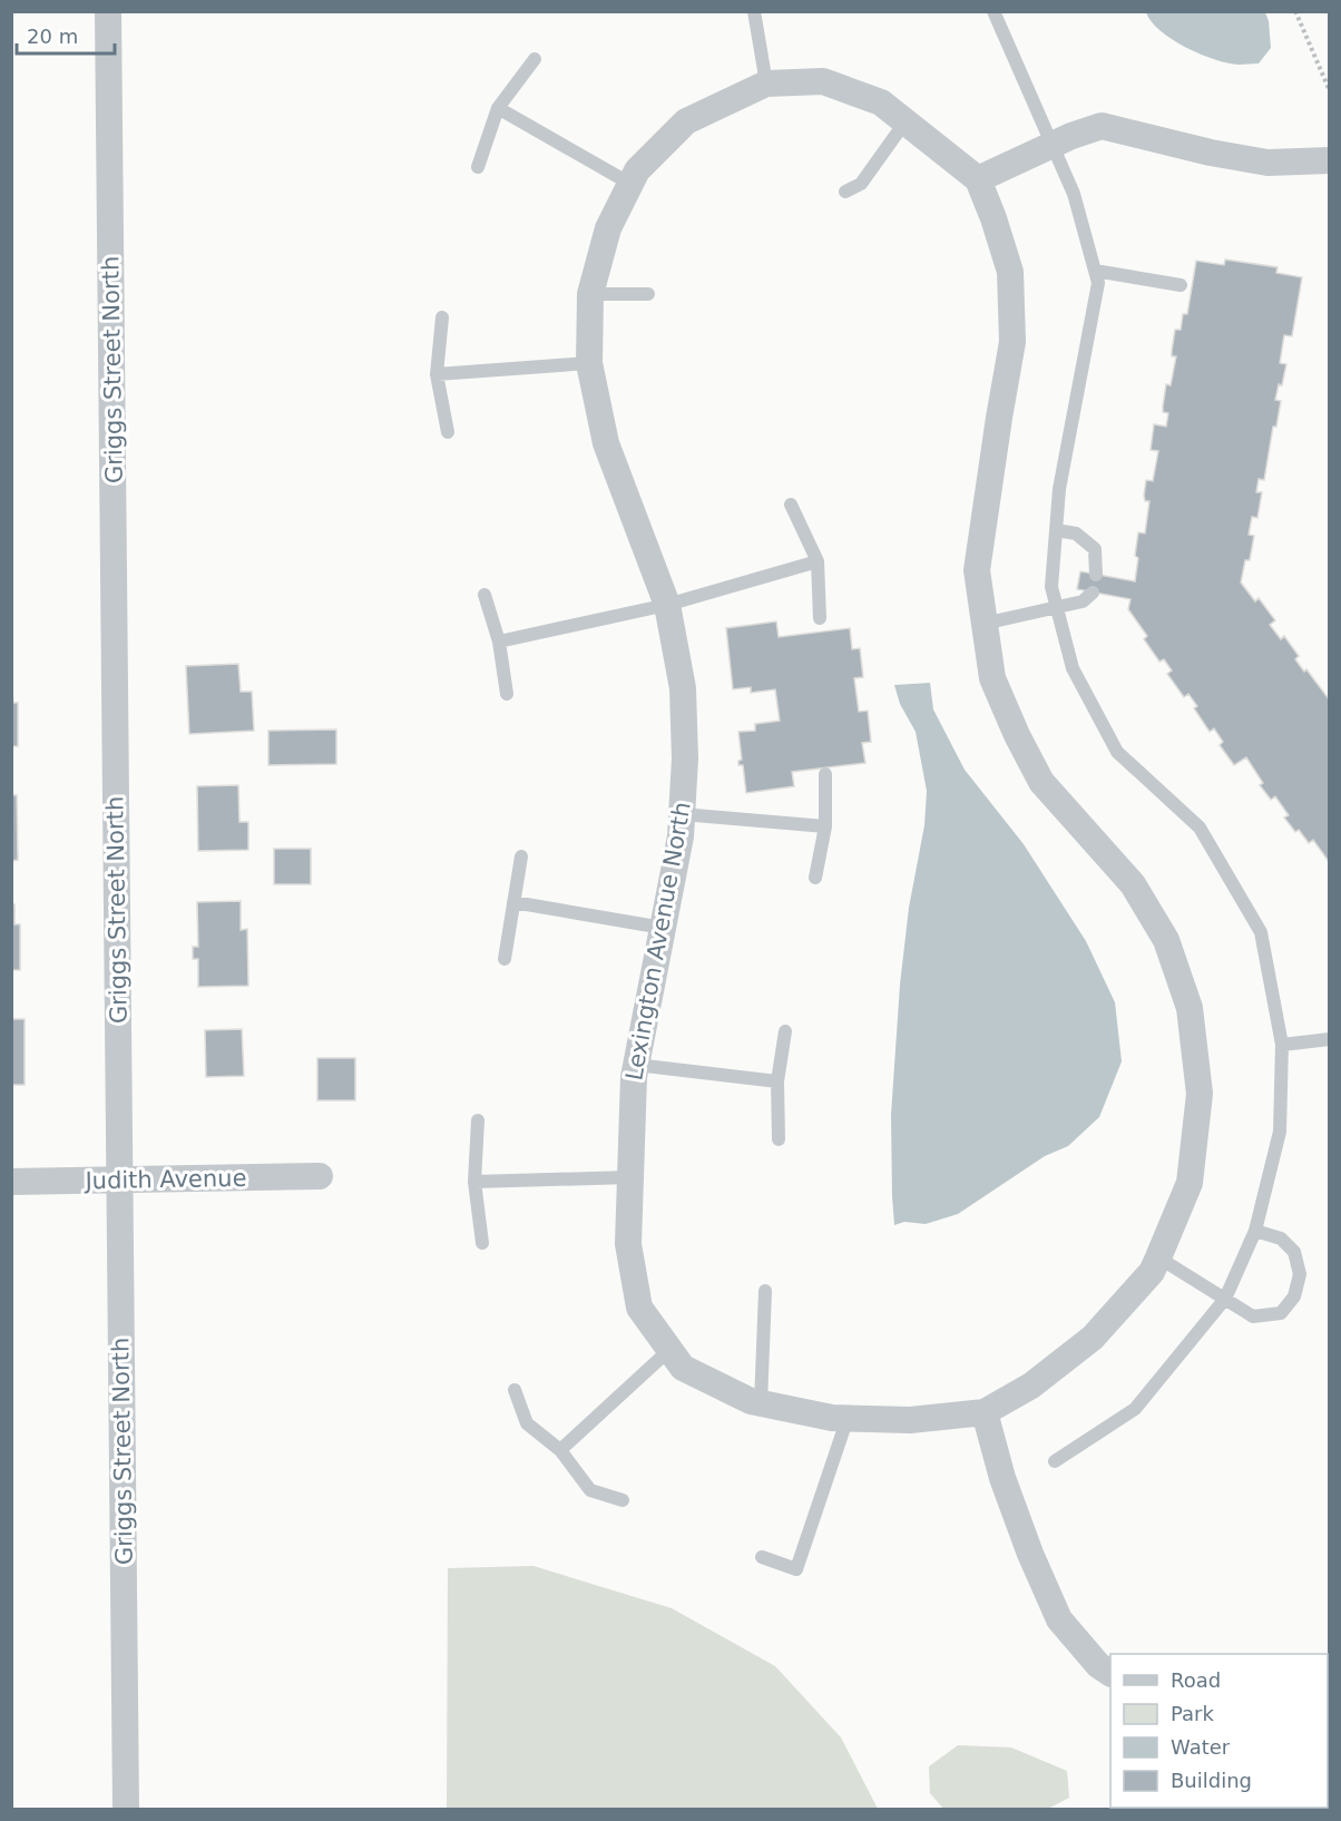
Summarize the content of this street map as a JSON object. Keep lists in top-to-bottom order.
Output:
{
  "streets": {
    "street": ["Griggs Street North", "Lexington Avenue North", "Judith Avenue"]
  },
  "crossings": [
    ["Griggs Street North", "Judith Avenue"]
  ],
  "legend": [
    "Road",
    "Park",
    "Water",
    "Building"
  ],
  "scale_bar": "20 m"
}
